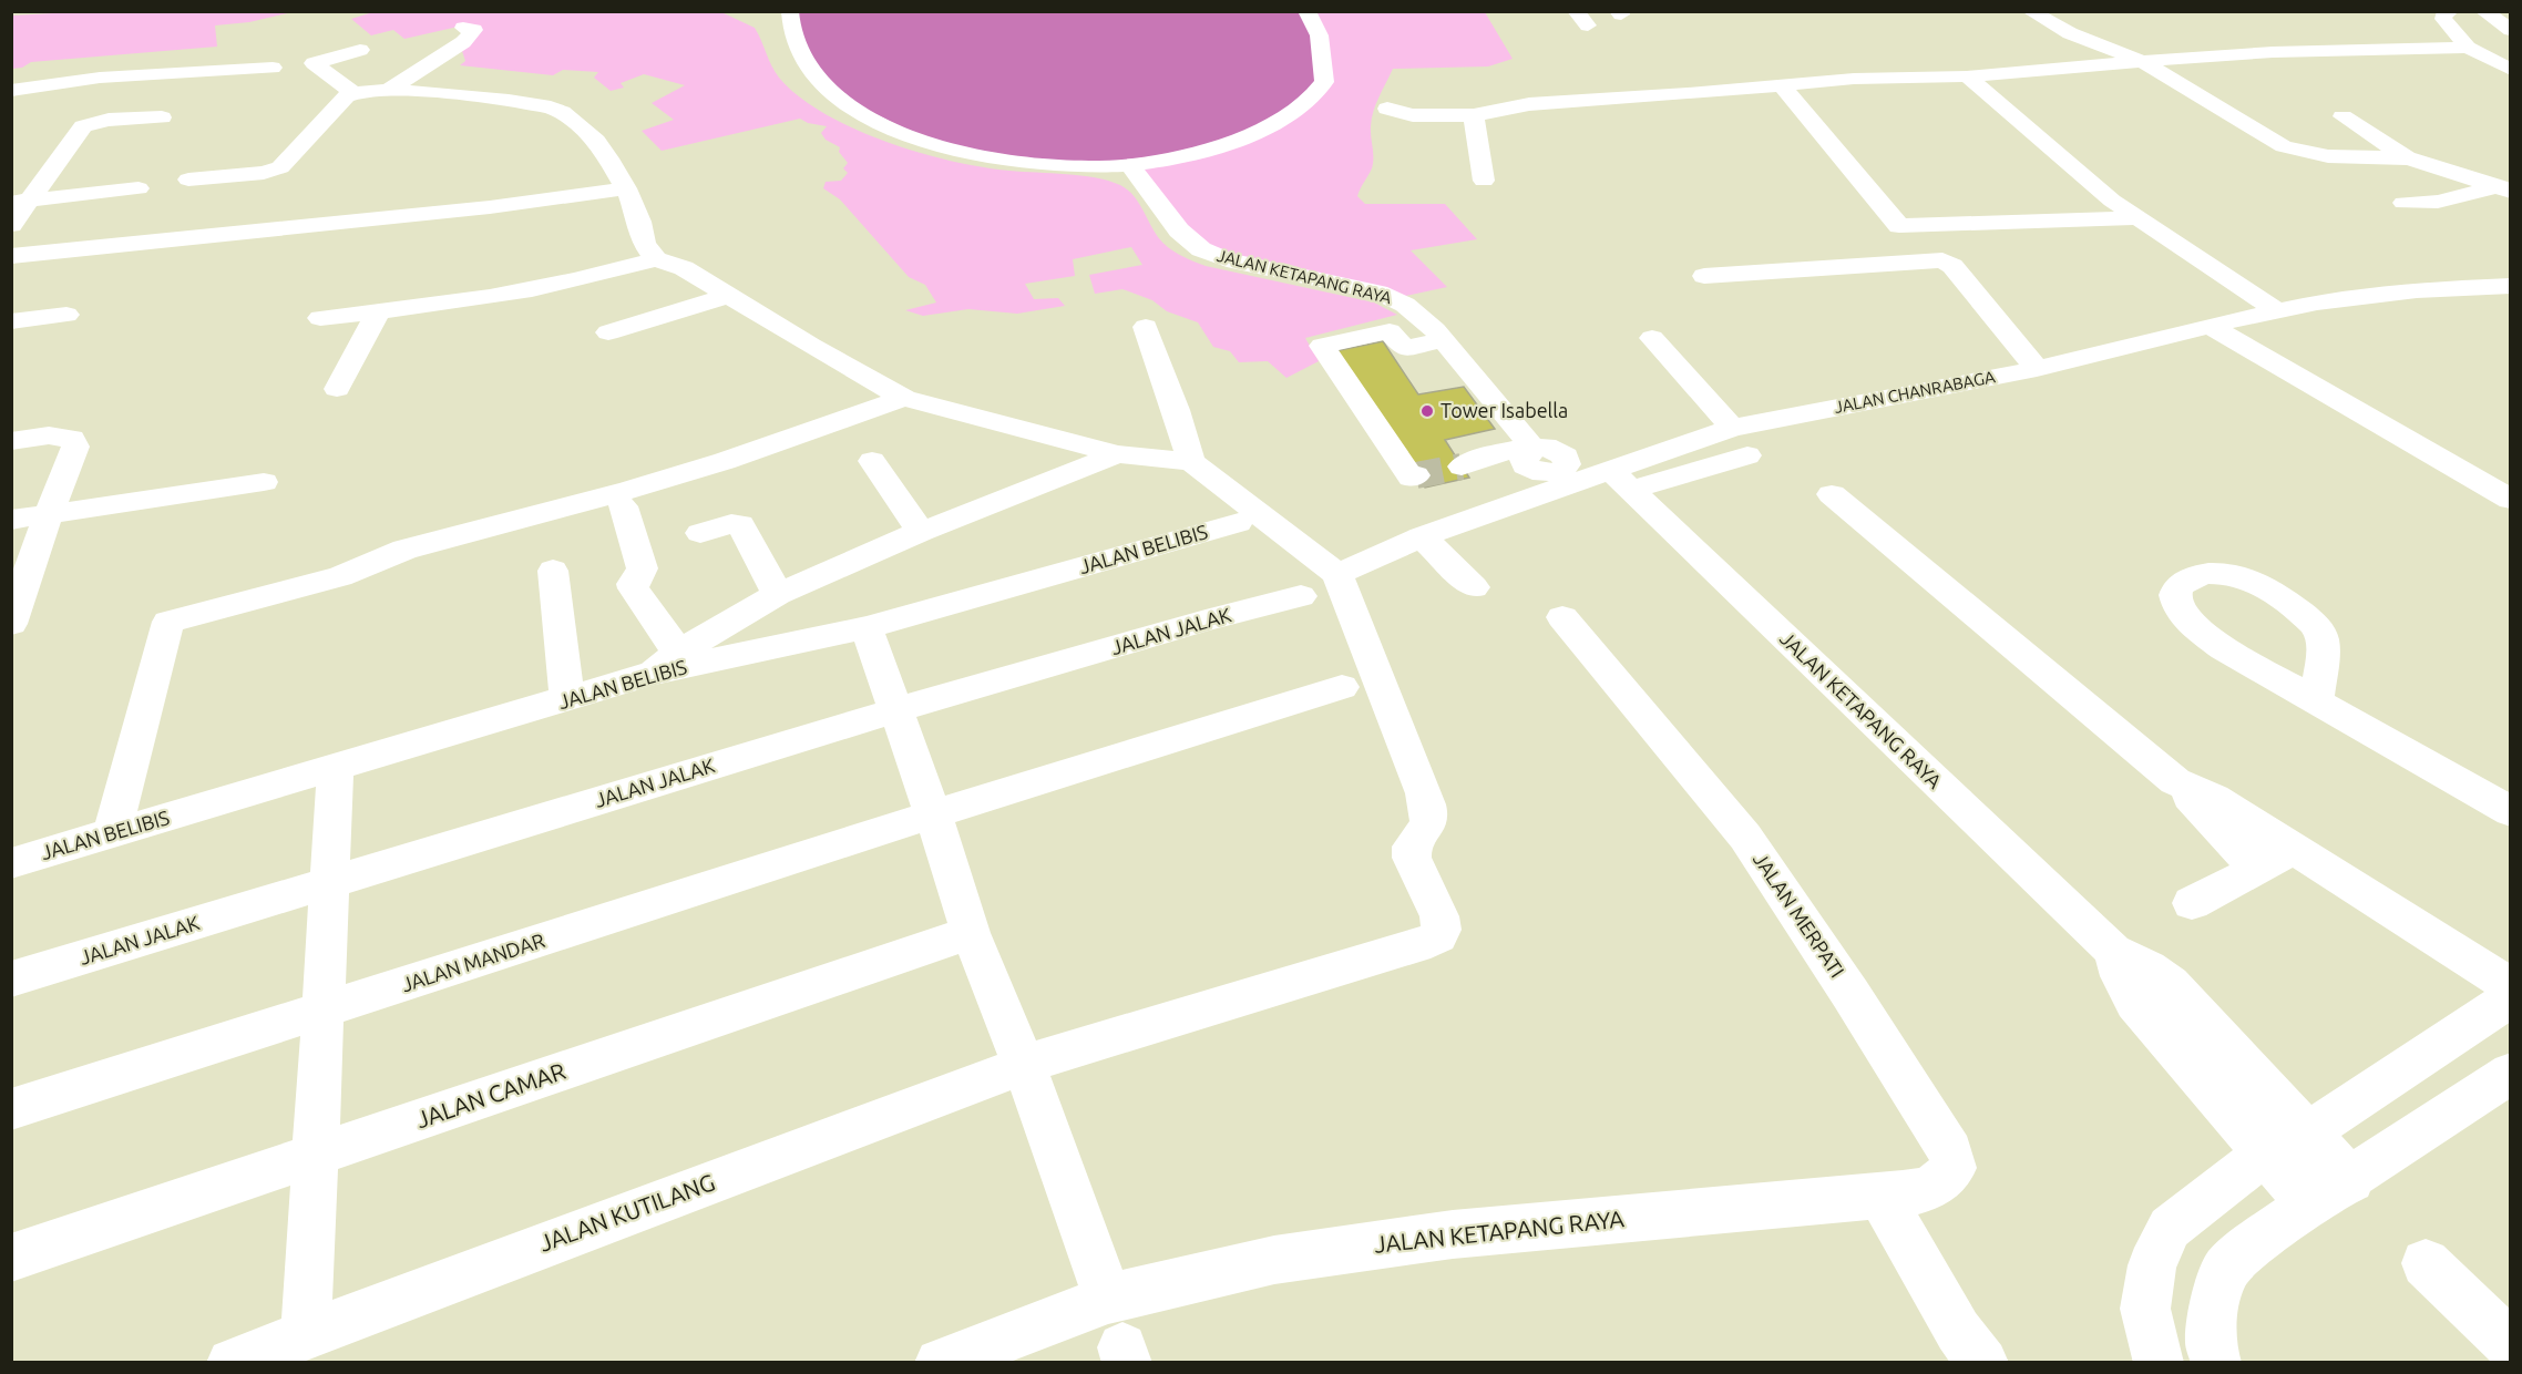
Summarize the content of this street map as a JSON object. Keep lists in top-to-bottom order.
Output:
{
  "streets": {
    "street": [
      "JALAN KETAPANG RAYA",
      "JALAN CHANRABAGA",
      "JALAN BELIBIS",
      "JALAN JALAK",
      "JALAN MERPATI",
      "JALAN MANDAR",
      "JALAN CAMAR",
      "JALAN KUTILANG"
    ]
  },
  "crossings": [
    ["JALAN KETAPANG RAYA", "JALAN CHANRABAGA"],
    ["JALAN KETAPANG RAYA", "JALAN MERPATI"],
    ["JALAN CHANRABAGA", "JALAN KUTILANG"]
  ],
  "places": ["Tower Isabella"]
}
